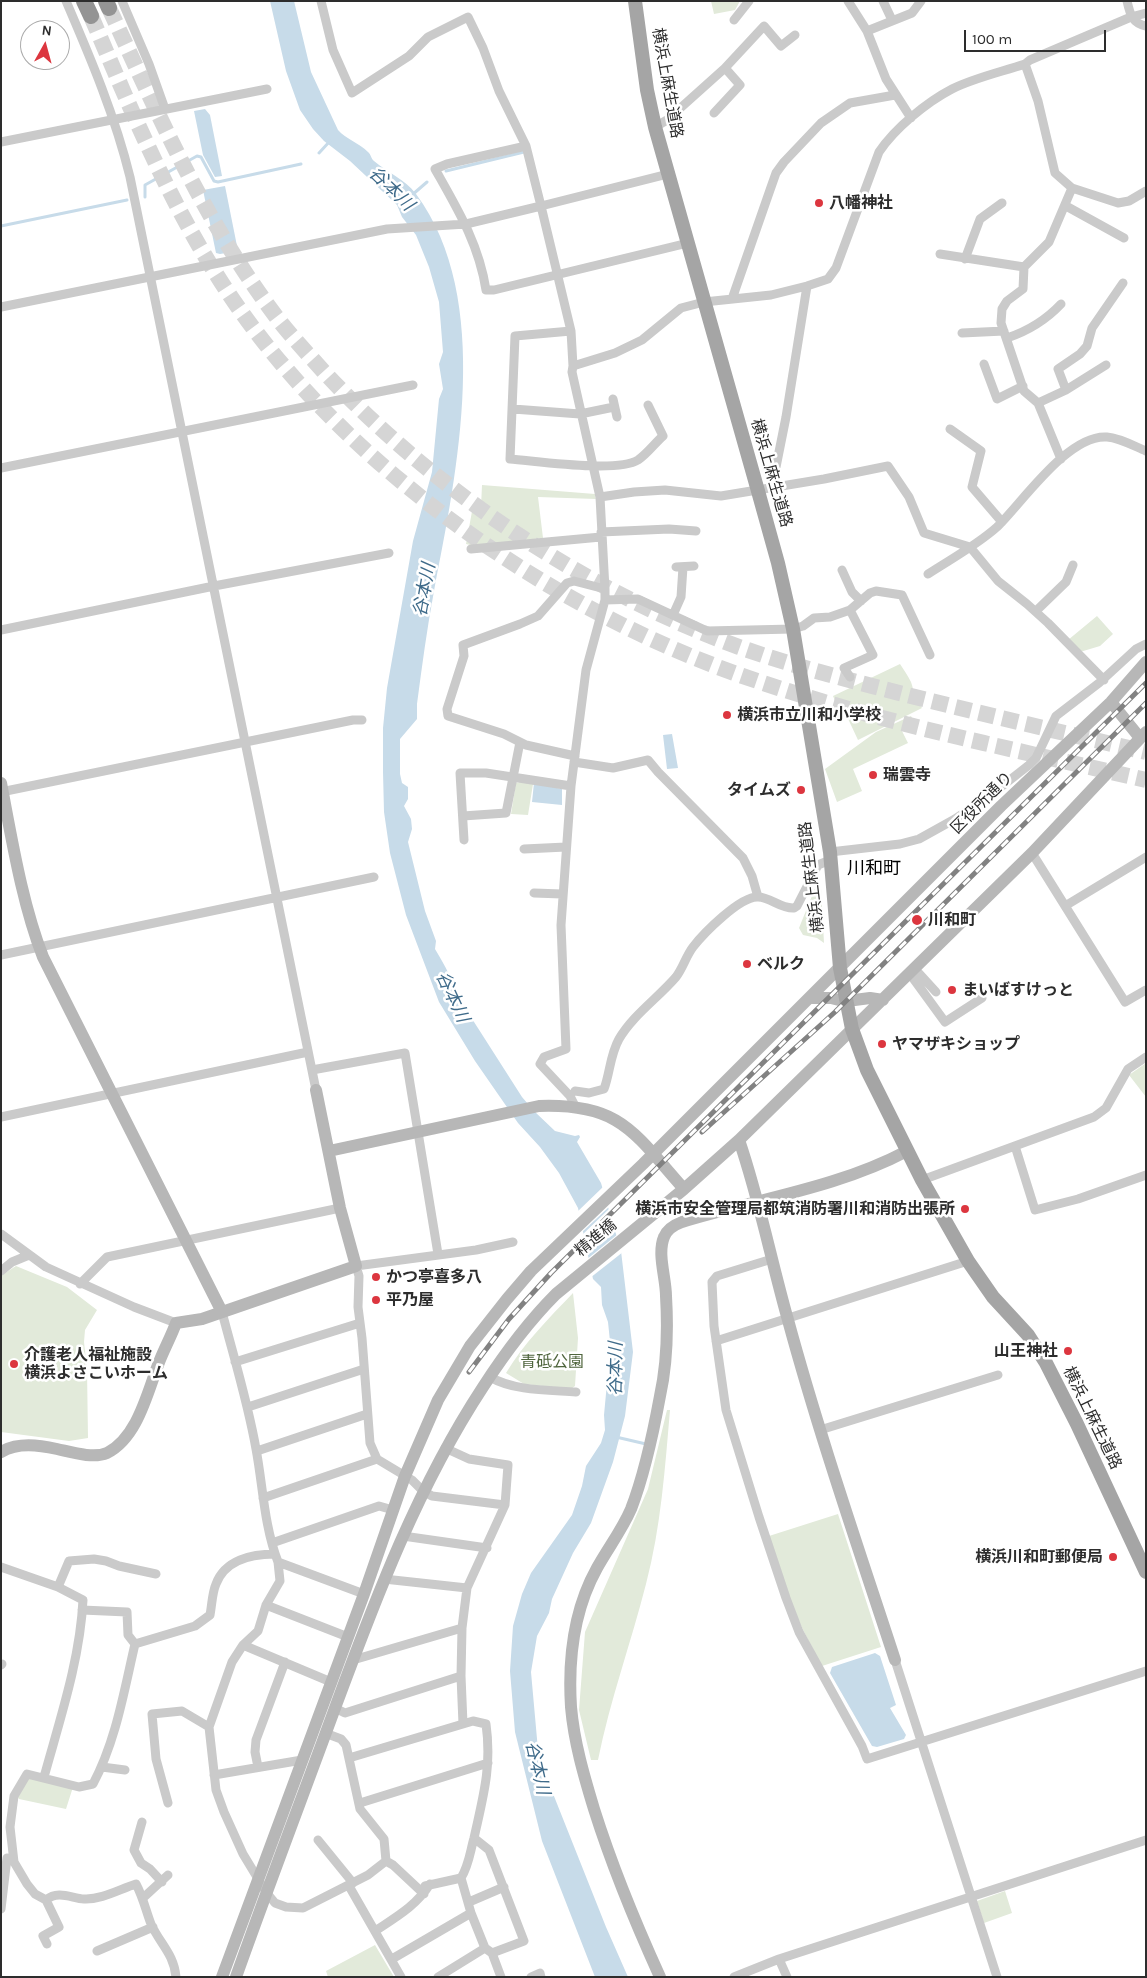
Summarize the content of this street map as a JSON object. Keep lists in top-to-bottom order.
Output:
{
  "streets": {
    "main road": ["横浜上麻生道路"],
    "street": ["区役所通り", "精進橋"]
  },
  "crossings": [
    ["横浜上麻生道路", "区役所通り"],
    ["横浜上麻生道路", "精進橋"],
    ["区役所通り", "精進橋"]
  ],
  "districts": ["川和町"],
  "water": ["谷本川"],
  "parks": ["青砥公園"],
  "places": [
    "八幡神社",
    "横浜市立川和小学校",
    "瑞雲寺",
    "タイムズ",
    "川和町",
    "ベルク",
    "まいばすけっと",
    "ヤマザキショップ",
    "横浜市安全管理局都筑消防署川和消防出張所",
    "かつ亭喜多八",
    "平乃屋",
    "山王神社",
    "介護老人福祉施設 横浜よさこいホーム",
    "横浜川和町郵便局"
  ],
  "scale_bar": "100 m",
  "north": "top"
}
